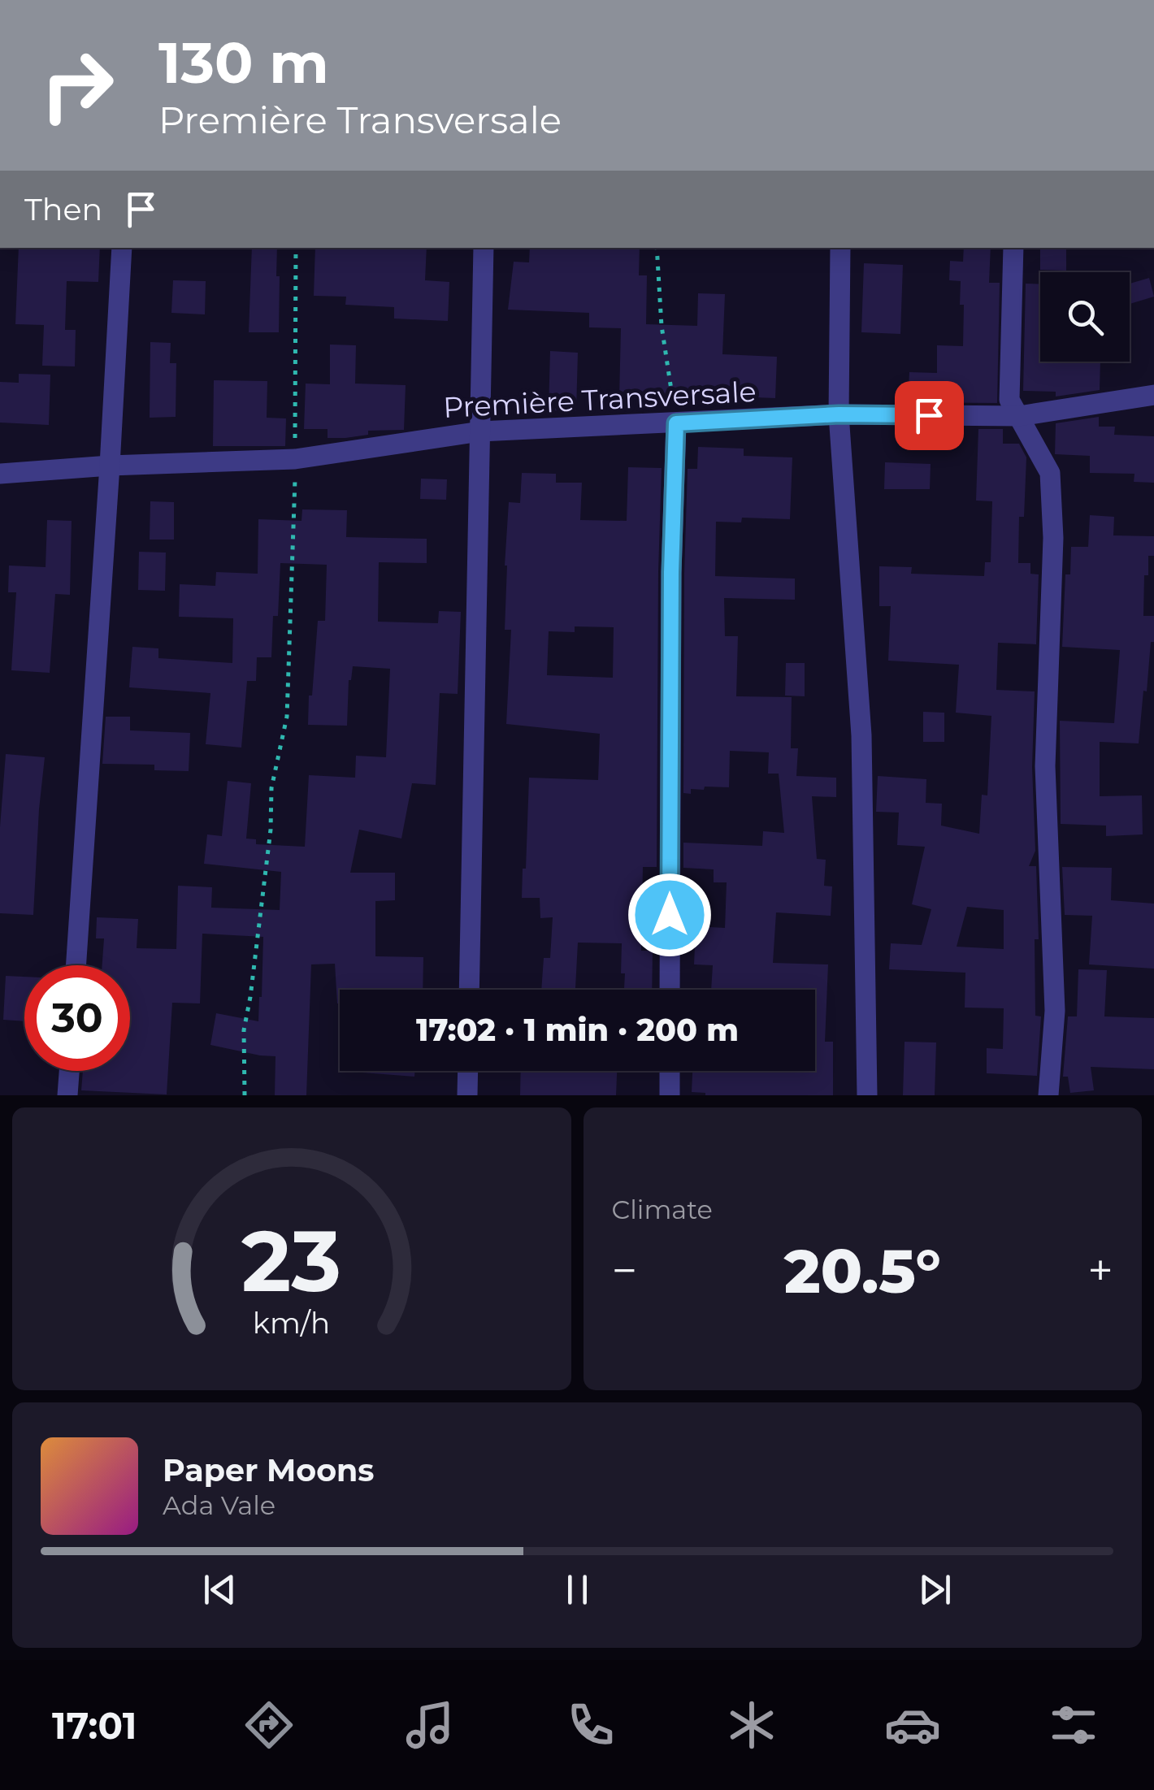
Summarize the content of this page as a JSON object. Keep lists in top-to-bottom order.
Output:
{
  "streets": {
    "street": ["Première Transversale"]
  },
  "page": {
    "turn": ["130 m", "Première Transversale"],
    "then": "Then",
    "limit": "30",
    "trip": "17:02 · 1 min · 200 m",
    "tile": "Climate",
    "heat": ["−", "20.5°", "+"],
    "song": ["Paper Moons", "Ada Vale"],
    "tabs": "17:01",
    "gauge": ["23", "km/h"]
  }
}
